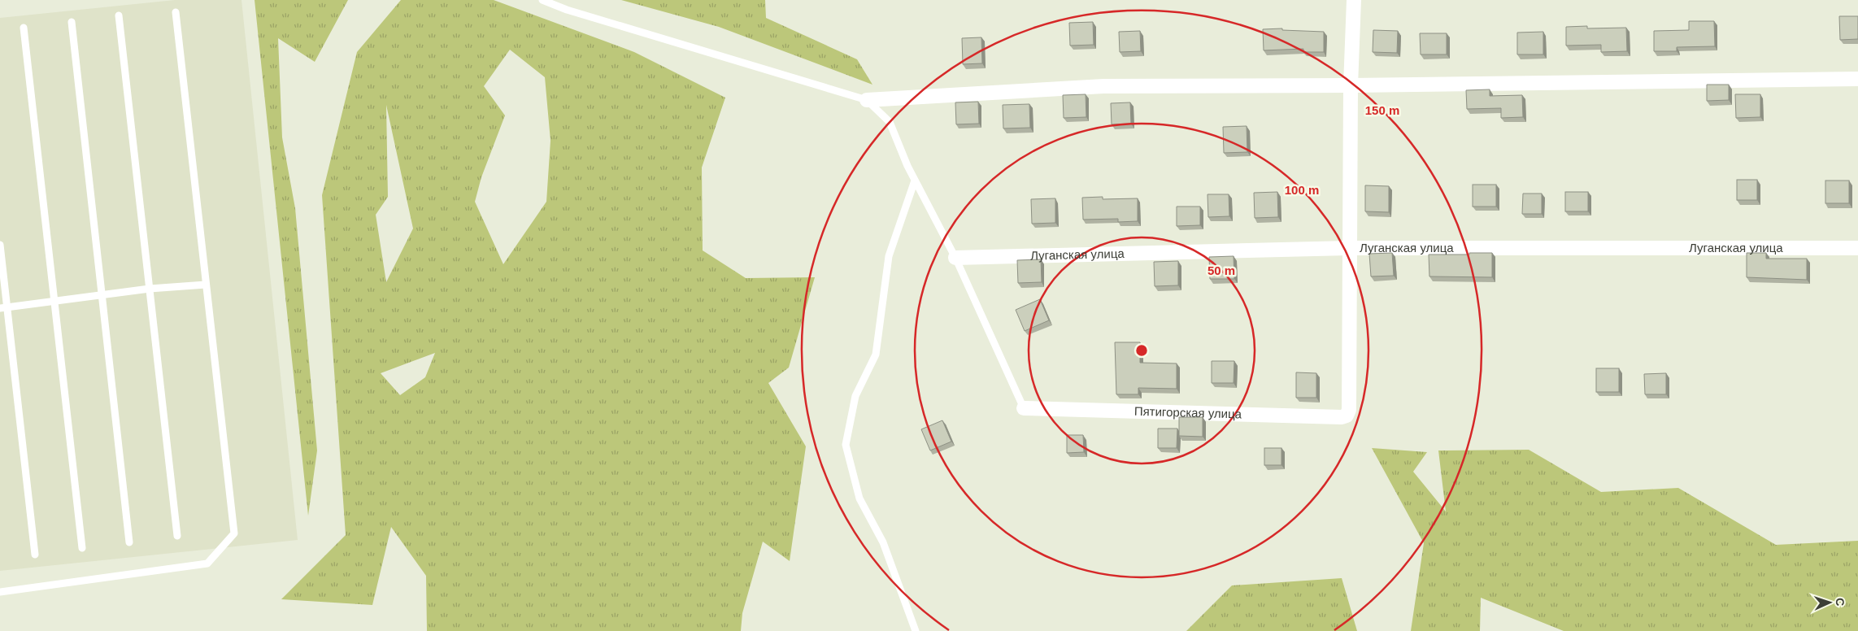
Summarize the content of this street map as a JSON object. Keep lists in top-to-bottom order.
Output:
{
  "streets": {
    "street": ["Луганская улица", "Пятигорская улица"]
  },
  "crossings": [
    ["Луганская улица", "Пятигорская улица"]
  ],
  "north": "right",
  "rings": ["150 m", "100 m", "50 m"]
}
